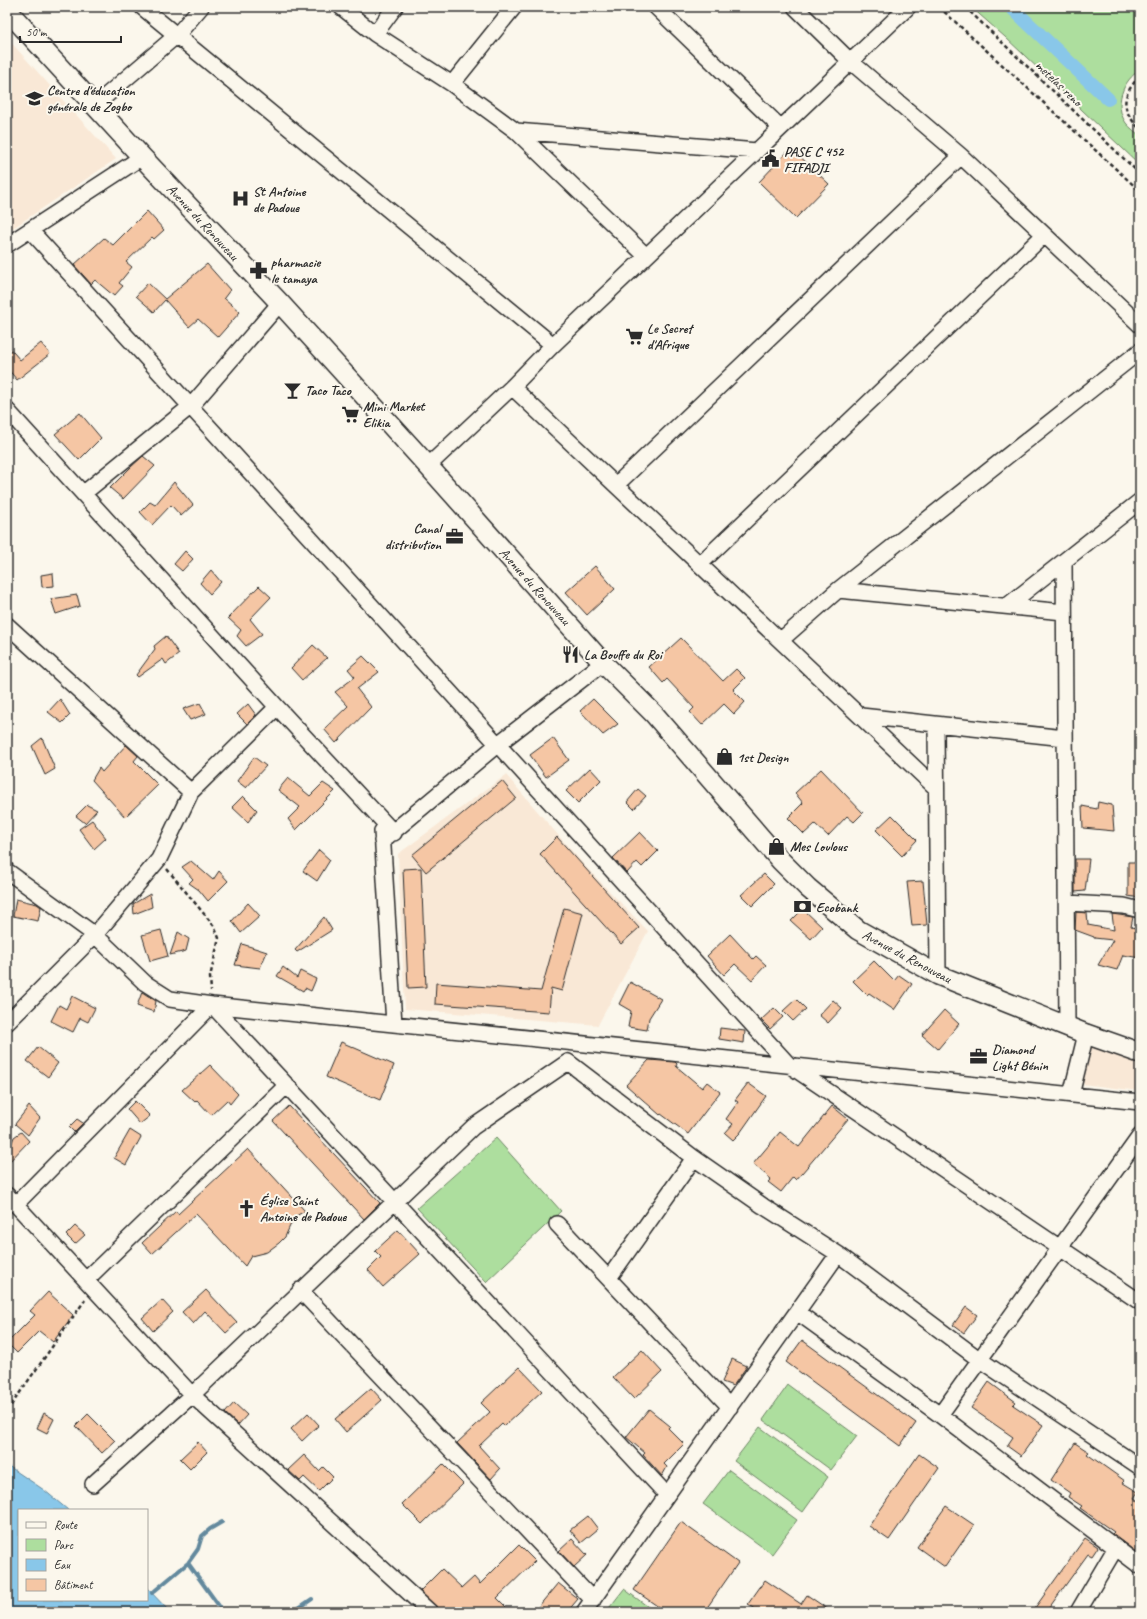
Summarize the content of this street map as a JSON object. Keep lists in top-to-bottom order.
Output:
{
  "streets": {
    "main road": ["Avenue du Renouveau"],
    "path": ["metelas reno"]
  },
  "places": {
    "school or university": ["Centre d'éducation générale de Zogbo"],
    "public building": ["PASE C 452 FIFADJI"],
    "hospital": ["St Antoine de Padoue"],
    "pharmacy": ["pharmacie le tamaya"],
    "supermarket": ["Le Secret d'Afrique", "Mini Market Elikia"],
    "bar": ["Taco Taco"],
    "office": ["Canal distribution", "Diamond Light Bénin"],
    "restaurant": ["La Bouffe du Roi"],
    "shop": ["1st Design", "Mes Loulous"],
    "bank": ["Ecobank"],
    "church": ["Église Saint Antoine de Padoue"]
  },
  "legend": [
    "Route",
    "Parc",
    "Eau",
    "Bâtiment"
  ],
  "scale_bar": "50 m"
}
